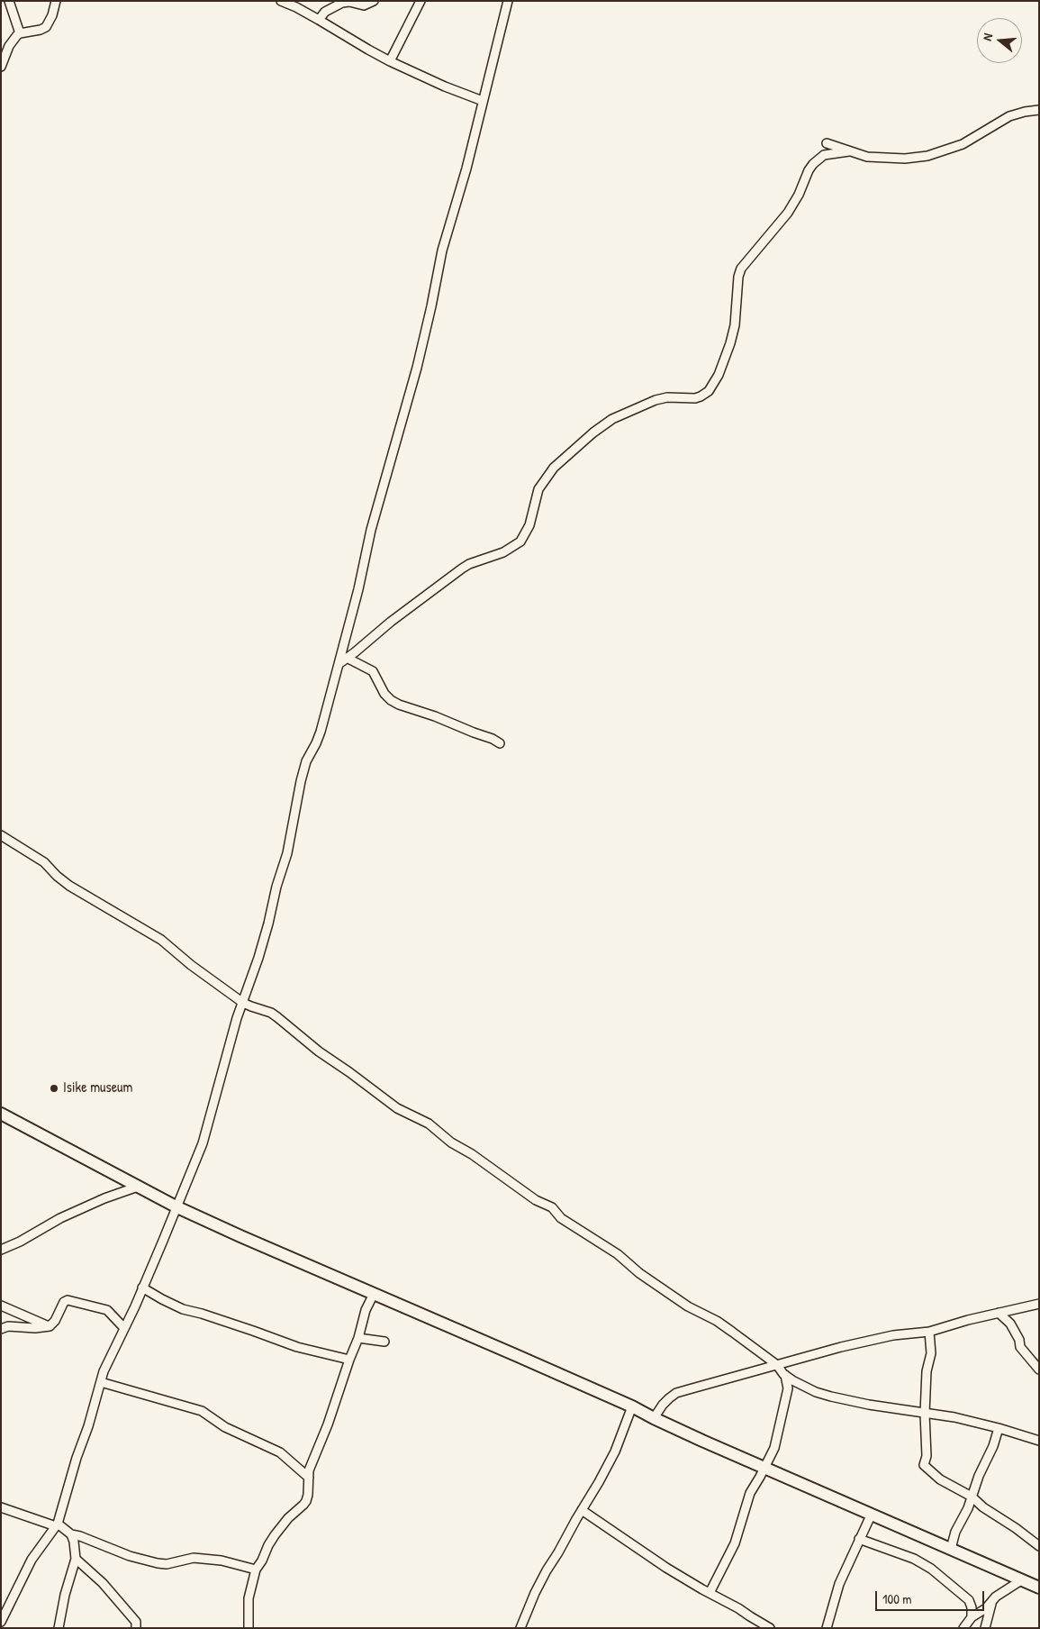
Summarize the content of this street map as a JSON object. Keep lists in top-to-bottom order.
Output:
{
  "places": ["Isike museum"],
  "scale_bar": "100 m",
  "north": "left"
}
